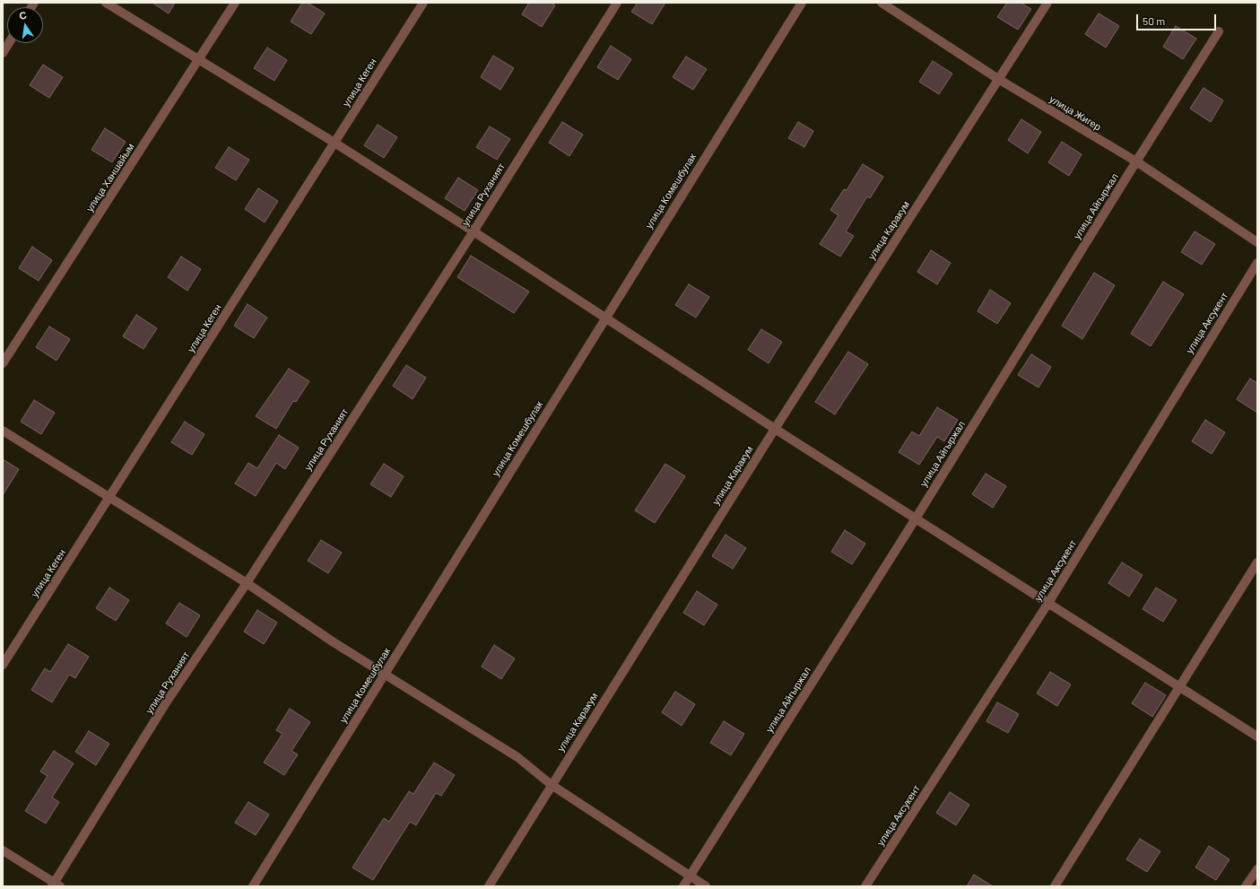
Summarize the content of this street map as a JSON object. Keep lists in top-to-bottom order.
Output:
{
  "streets": {
    "street": [
      "улица Кеген",
      "улица Жигер",
      "улица Ханшайым",
      "улица Комешбулак",
      "улица Руханият",
      "улица Айгыржал",
      "улица Каракум",
      "улица Аксукент"
    ]
  },
  "crossings": [
    ["улица Жигер", "улица Айгыржал"],
    ["улица Жигер", "улица Каракум"]
  ],
  "scale_bar": "50 m",
  "north": "top"
}
